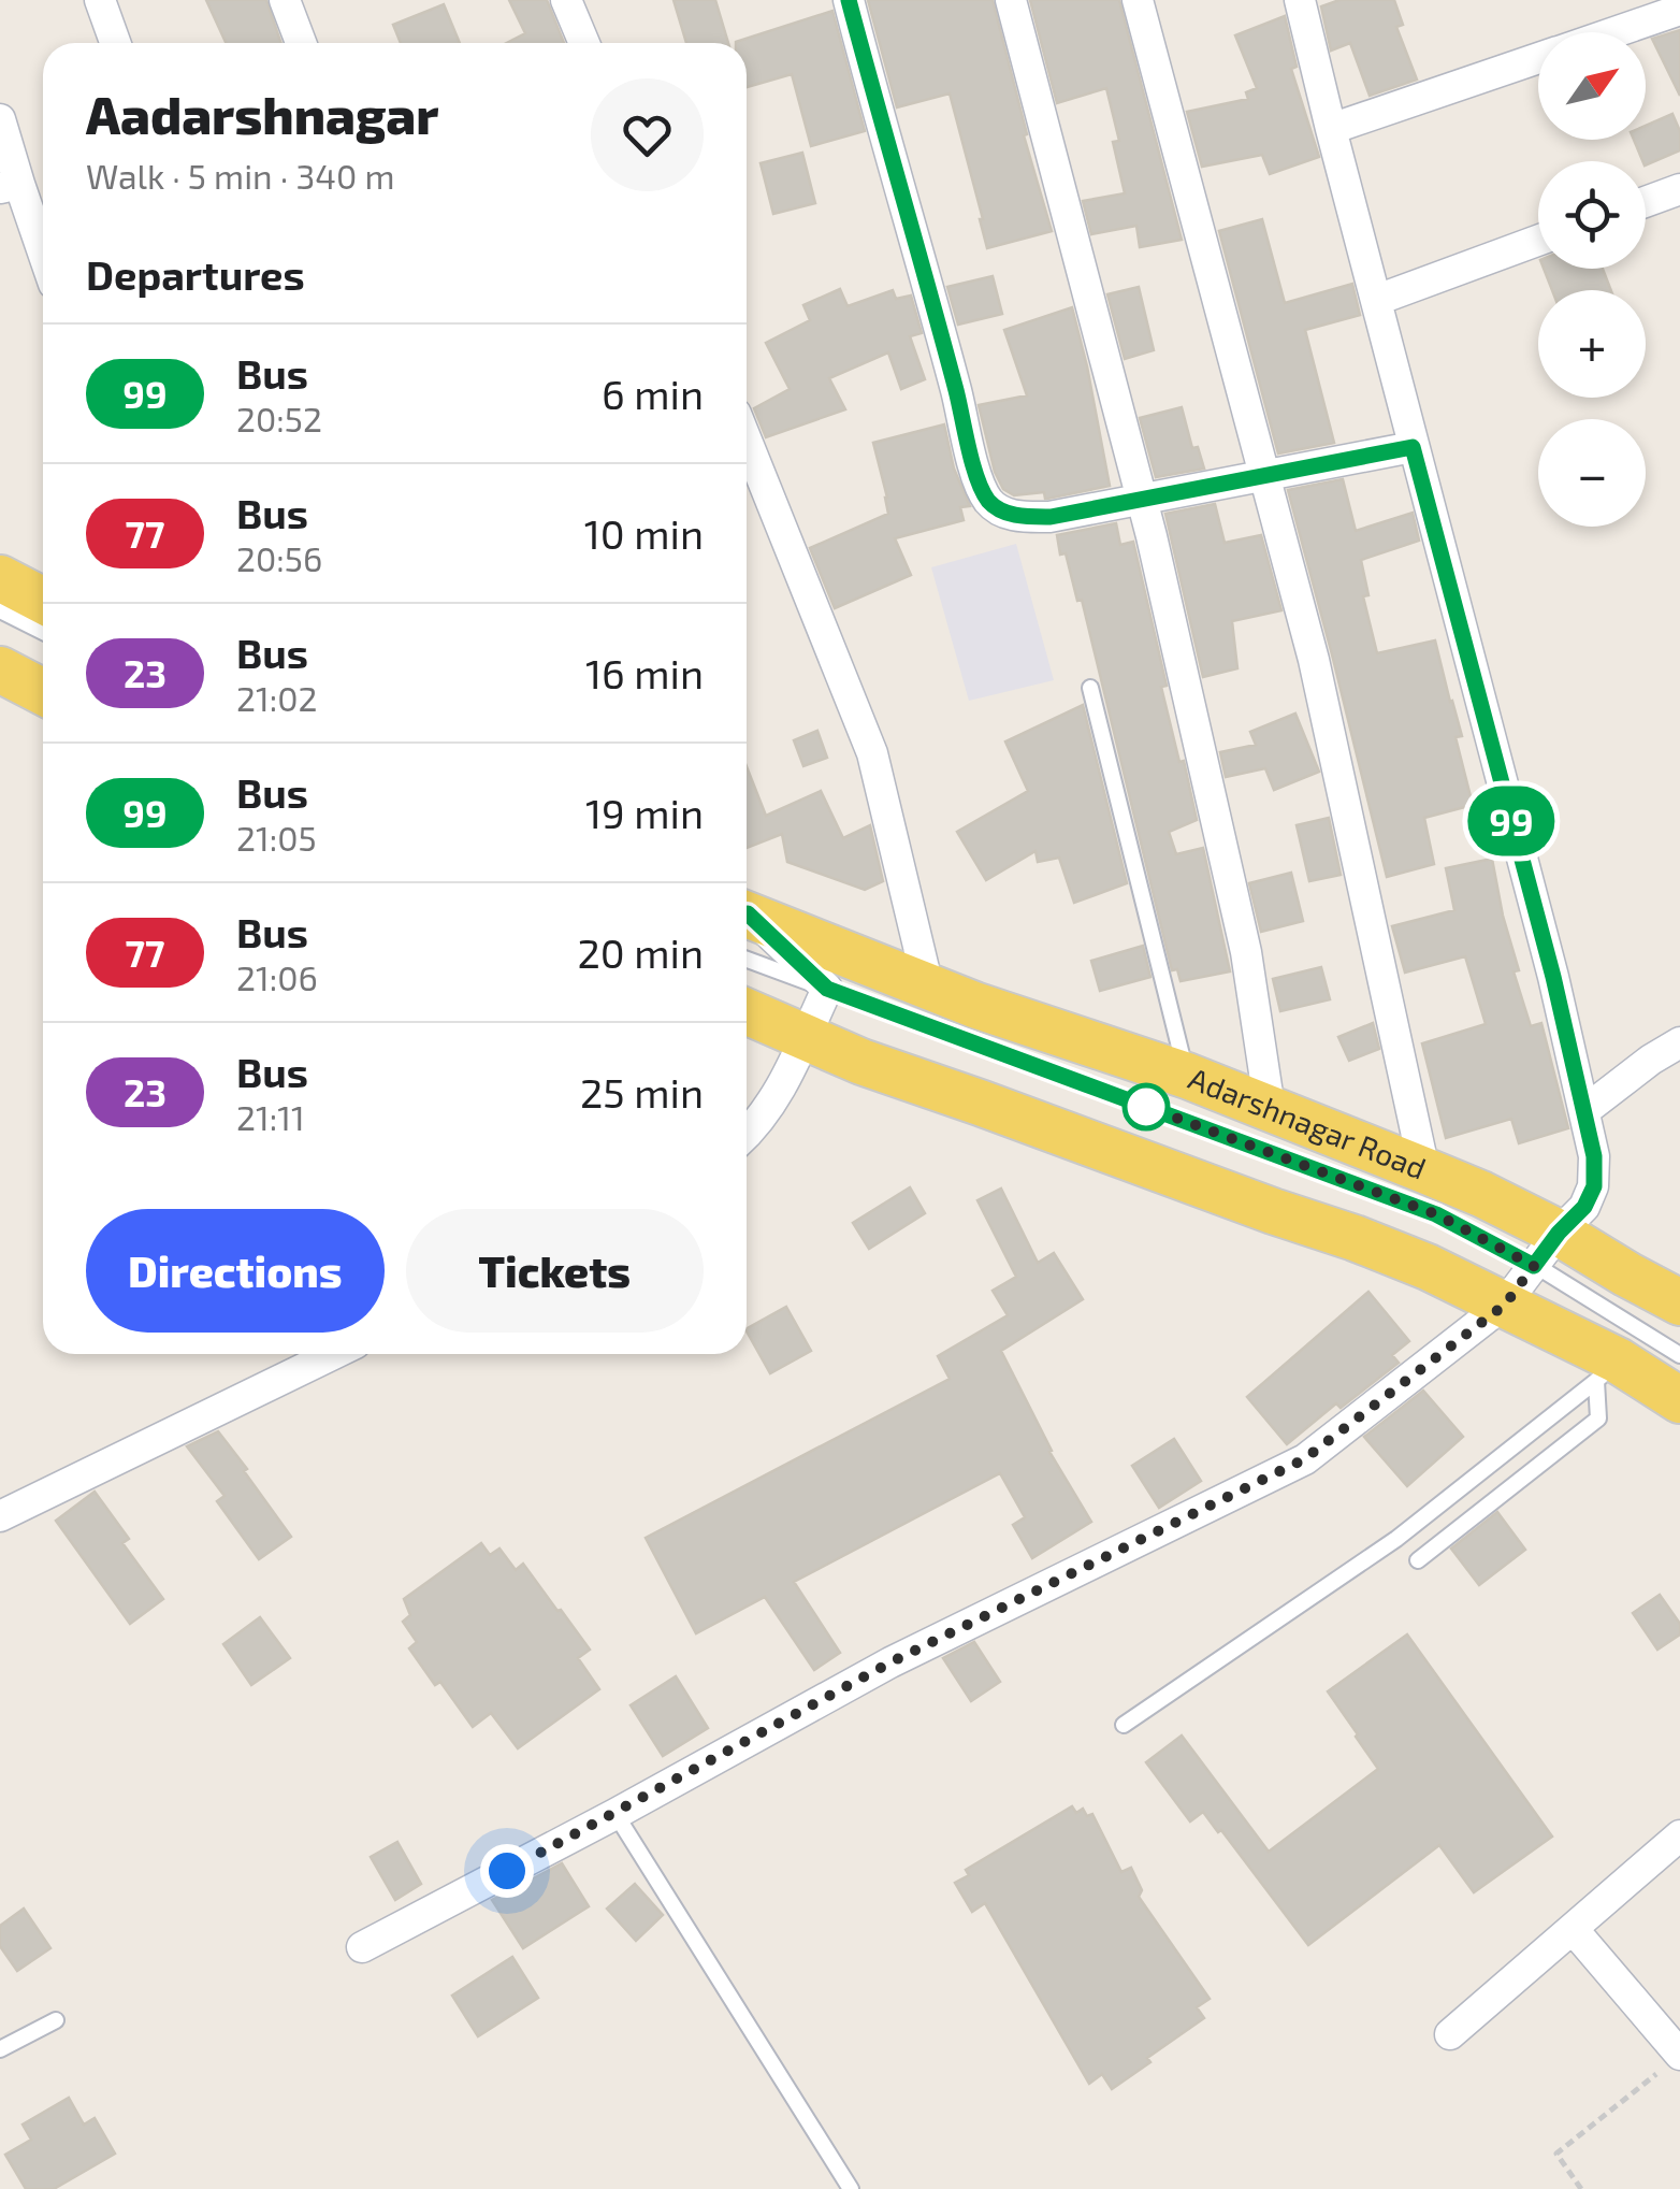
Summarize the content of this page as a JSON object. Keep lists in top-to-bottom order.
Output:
{
  "streets": {
    "main road": ["Adarshnagar Road"]
  },
  "lines": ["bus line 99"],
  "north": "top right",
  "page": {
    "on_map": "99",
    "map_buttons": ["+", "−"],
    "heading": [
      ["Aadarshnagar", "Walk · 5 min · 340 m"],
      "Departures"
    ],
    "list": [
      {
        "mark": "99",
        "name": "Bus",
        "note": "20:52",
        "value": "6 min"
      },
      {
        "mark": "77",
        "name": "Bus",
        "note": "20:56",
        "value": "10 min"
      },
      {
        "mark": "23",
        "name": "Bus",
        "note": "21:02",
        "value": "16 min"
      },
      {
        "mark": "99",
        "name": "Bus",
        "note": "21:05",
        "value": "19 min"
      },
      {
        "mark": "77",
        "name": "Bus",
        "note": "21:06",
        "value": "20 min"
      },
      {
        "mark": "23",
        "name": "Bus",
        "note": "21:11",
        "value": "25 min"
      }
    ],
    "buttons": ["Directions", "Tickets"]
  }
}
